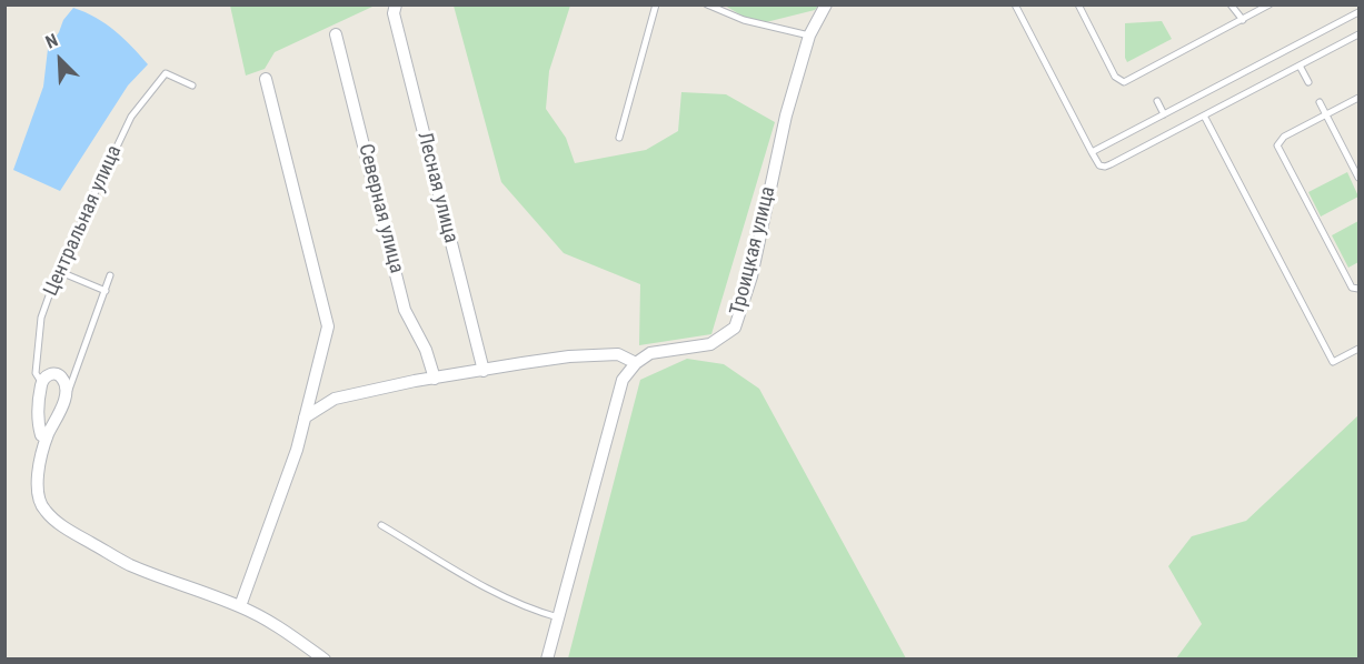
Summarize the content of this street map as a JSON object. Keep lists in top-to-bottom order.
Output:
{
  "streets": {
    "street": ["Лесная улица", "Северная улица", "Троицкая улица"],
    "lane": ["Центральная улица"]
  },
  "north": "top left"
}
